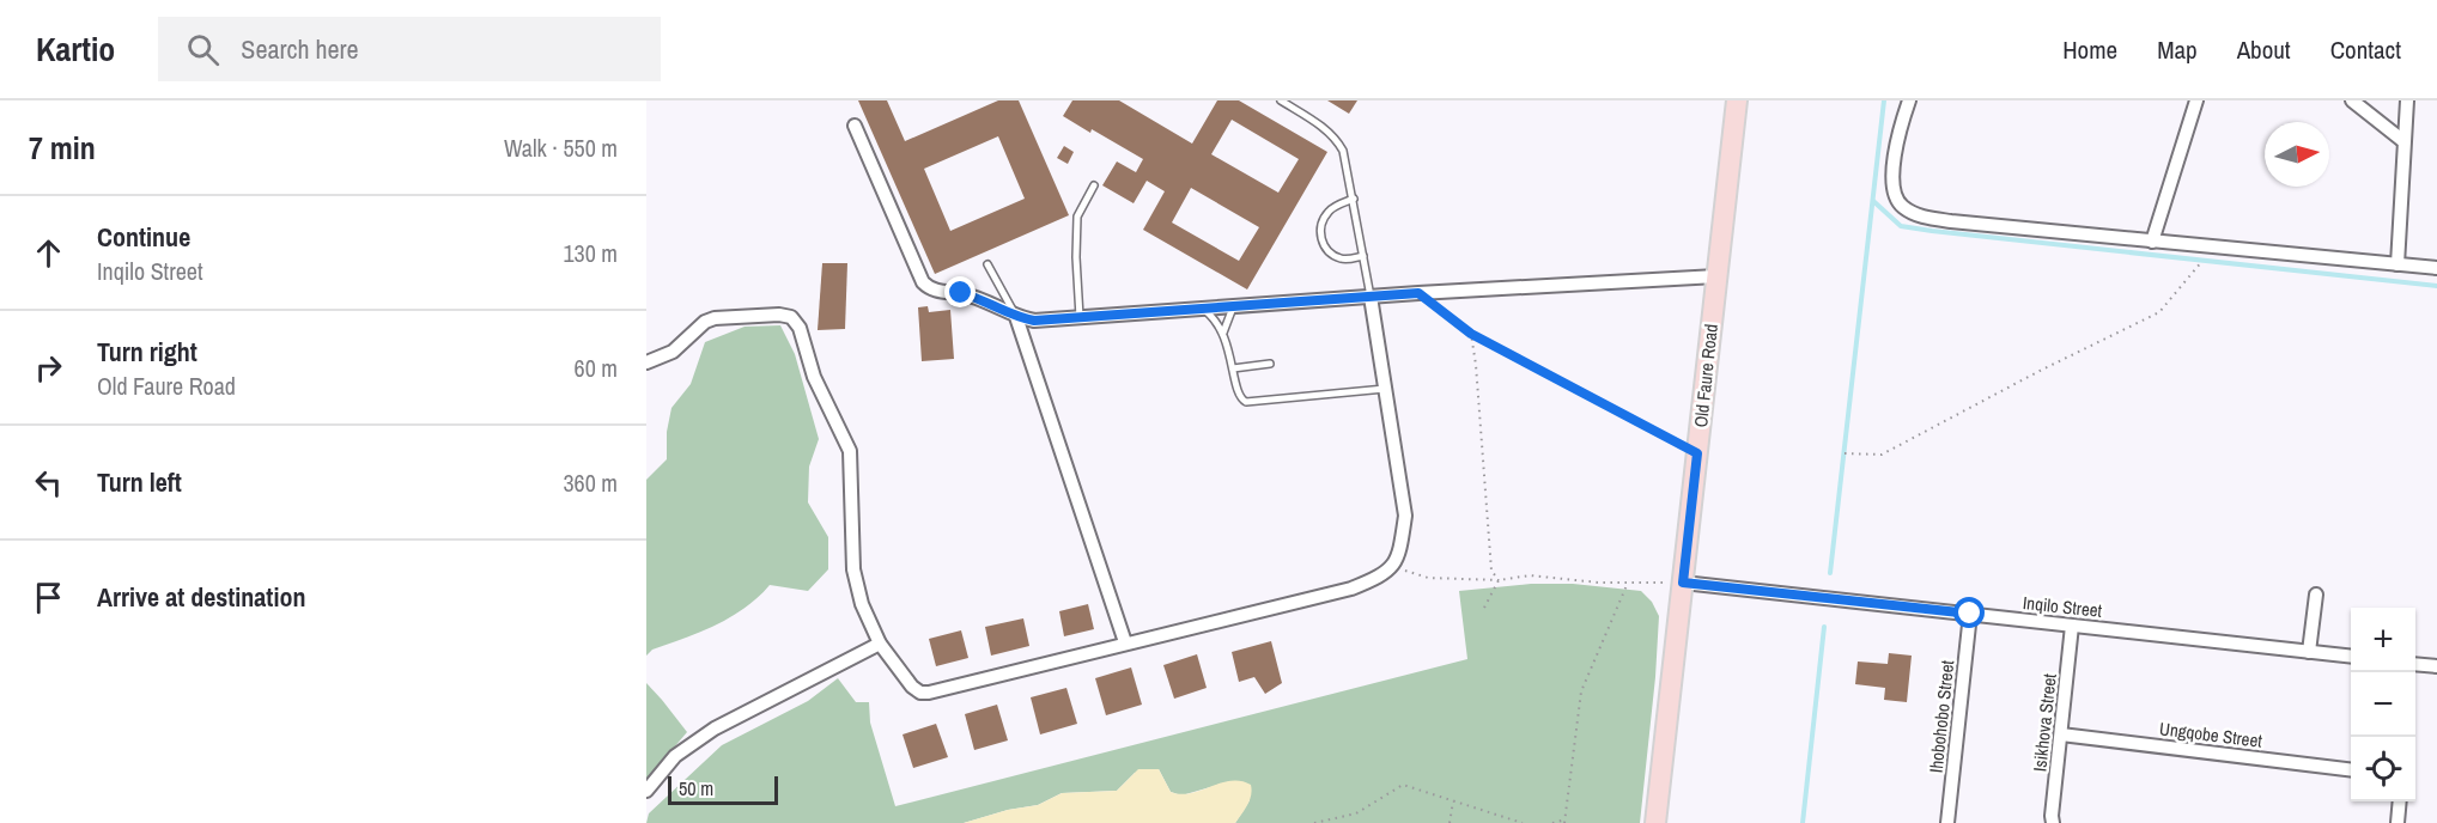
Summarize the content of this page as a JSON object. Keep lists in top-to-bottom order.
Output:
{
  "streets": {
    "main road": ["Old Faure Road"],
    "street": [
      "Inqilo Street",
      "Ihobohobo Street",
      "Isikhova Street",
      "Ungqobe Street"
    ]
  },
  "crossings": [
    ["Old Faure Road", "Inqilo Street"],
    ["Inqilo Street", "Ihobohobo Street"],
    ["Inqilo Street", "Isikhova Street"],
    ["Isikhova Street", "Ungqobe Street"]
  ],
  "scale_bar": "50 m",
  "north": "right",
  "page": {
    "header": "Kartio",
    "search": "Search here",
    "nav": [
      "Home",
      "Map",
      "About",
      "Contact"
    ],
    "heading": ["7 min", "Walk · 550 m"],
    "list": [
      ["Continue", "Inqilo Street", "130 m"],
      ["Turn right", "Old Faure Road", "60 m"],
      ["Turn left", "360 m"],
      "Arrive at destination"
    ],
    "map_buttons": ["+", "−"],
    "scale": "50 m"
  }
}
